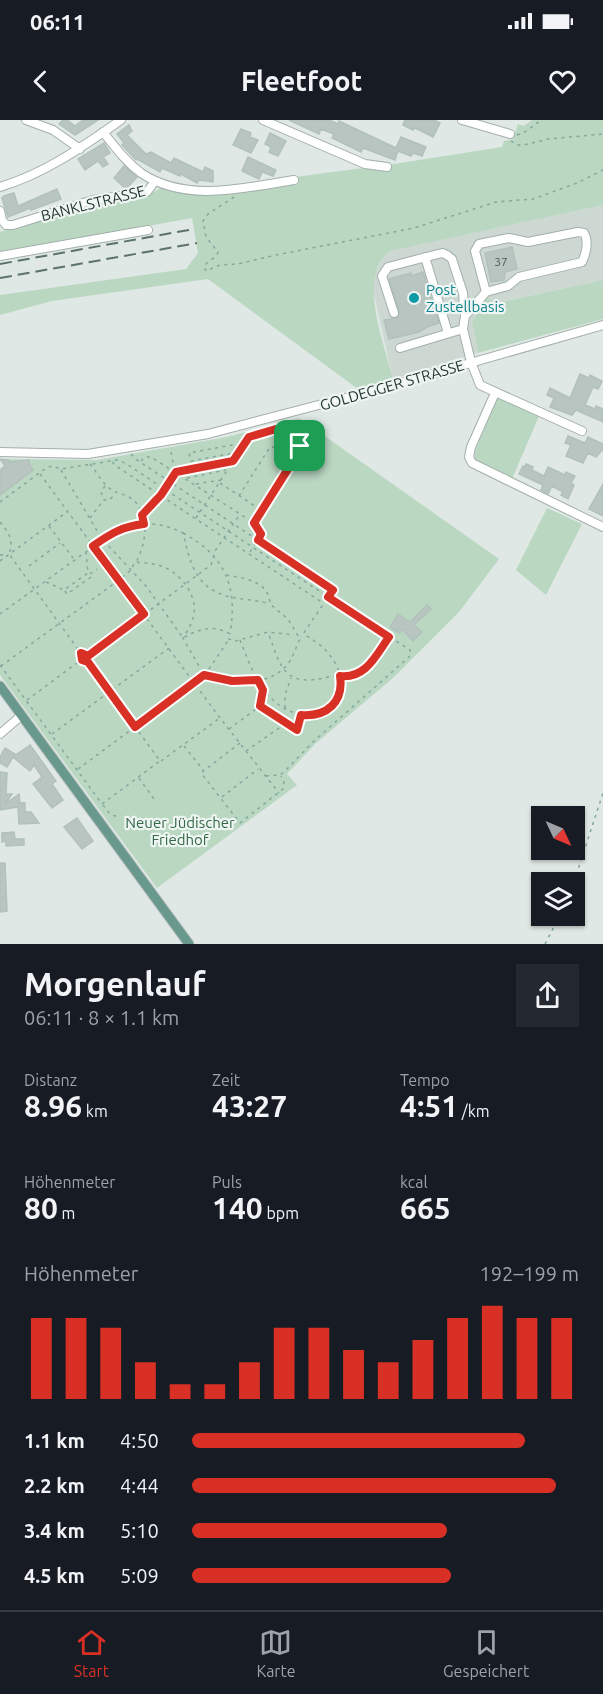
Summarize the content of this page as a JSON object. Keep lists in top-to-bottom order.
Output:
{
  "streets": {
    "street": ["BANKLSTRASSE", "GOLDEGGER STRASSE"]
  },
  "parks": ["Neuer Jüdischer Friedhof"],
  "places": ["Post Zustellbasis"],
  "house_numbers": ["37"],
  "north": "bottom right",
  "page": {
    "status": "06:11",
    "header": "Fleetfoot",
    "heading": ["Morgenlauf", "06:11 · 8 × 1.1 km"],
    "stats": [
      ["Distanz", "8.96 km"],
      ["Zeit", "43:27"],
      ["Tempo", "4:51 /km"],
      ["Höhenmeter", "80 m"],
      ["Puls", "140 bpm"],
      ["kcal", "665"]
    ],
    "chart": ["Höhenmeter", "192–199 m"],
    "list": [
      {
        "name": "1.1 km",
        "note": "4:50"
      },
      {
        "name": "2.2 km",
        "note": "4:44"
      },
      {
        "name": "3.4 km",
        "note": "5:10"
      },
      {
        "name": "4.5 km",
        "note": "5:09"
      }
    ],
    "tabs": ["Start", "Karte", "Gespeichert"]
  }
}
